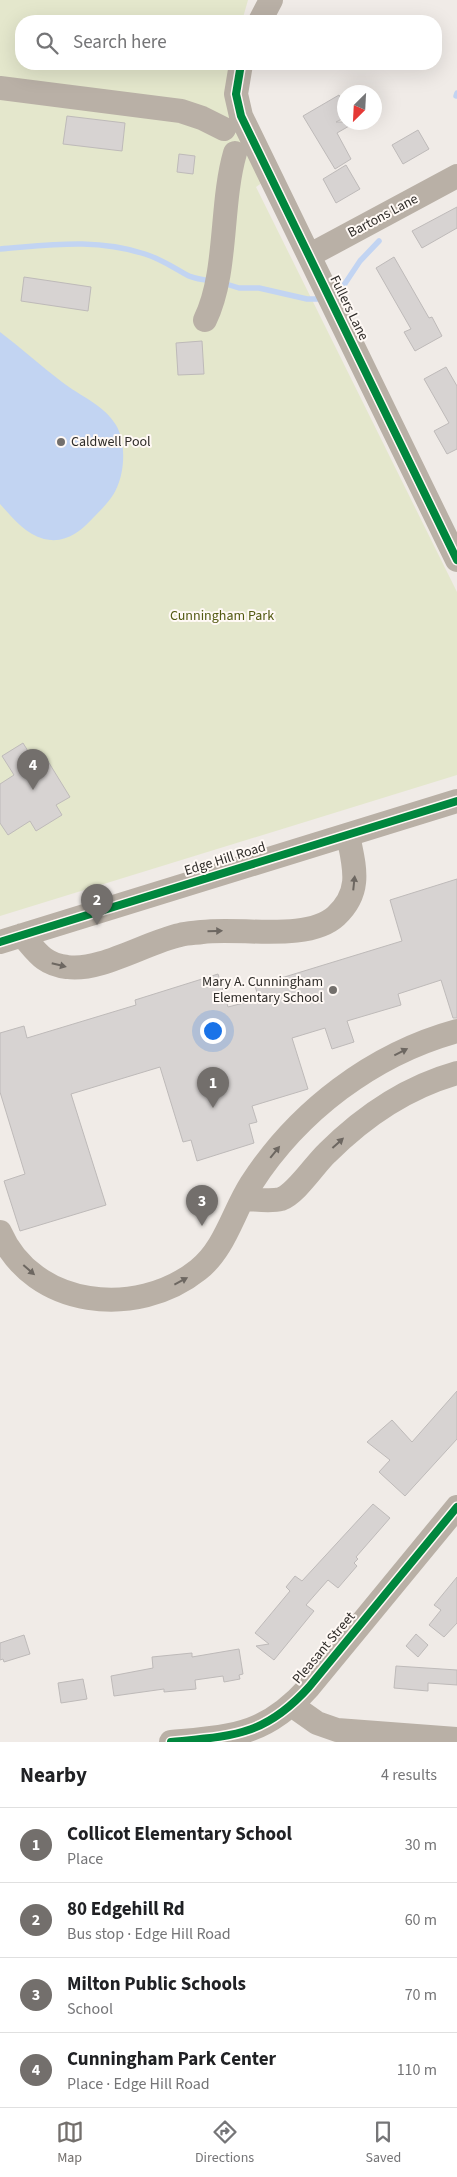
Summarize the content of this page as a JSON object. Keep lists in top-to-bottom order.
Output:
{
  "streets": {
    "street": [
      "Bartons Lane",
      "Fullers Lane",
      "Edge Hill Road",
      "Pleasant Street"
    ]
  },
  "crossings": [
    ["Bartons Lane", "Fullers Lane"]
  ],
  "parks": ["Cunningham Park"],
  "places": ["Caldwell Pool", "Mary A. Cunningham Elementary School"],
  "north": "bottom left",
  "page": {
    "search": "Search here",
    "pins": [
      "4",
      "2",
      "1",
      "3"
    ],
    "heading": ["Nearby", "4 results"],
    "list": [
      {
        "mark": "1",
        "name": "Collicot Elementary School",
        "note": "Place",
        "value": "30 m"
      },
      {
        "mark": "2",
        "name": "80 Edgehill Rd",
        "note": "Bus stop · Edge Hill Road",
        "value": "60 m"
      },
      {
        "mark": "3",
        "name": "Milton Public Schools",
        "note": "School",
        "value": "70 m"
      },
      {
        "mark": "4",
        "name": "Cunningham Park Center",
        "note": "Place · Edge Hill Road",
        "value": "110 m"
      }
    ],
    "nav": ["Map", "Directions", "Saved"]
  }
}
